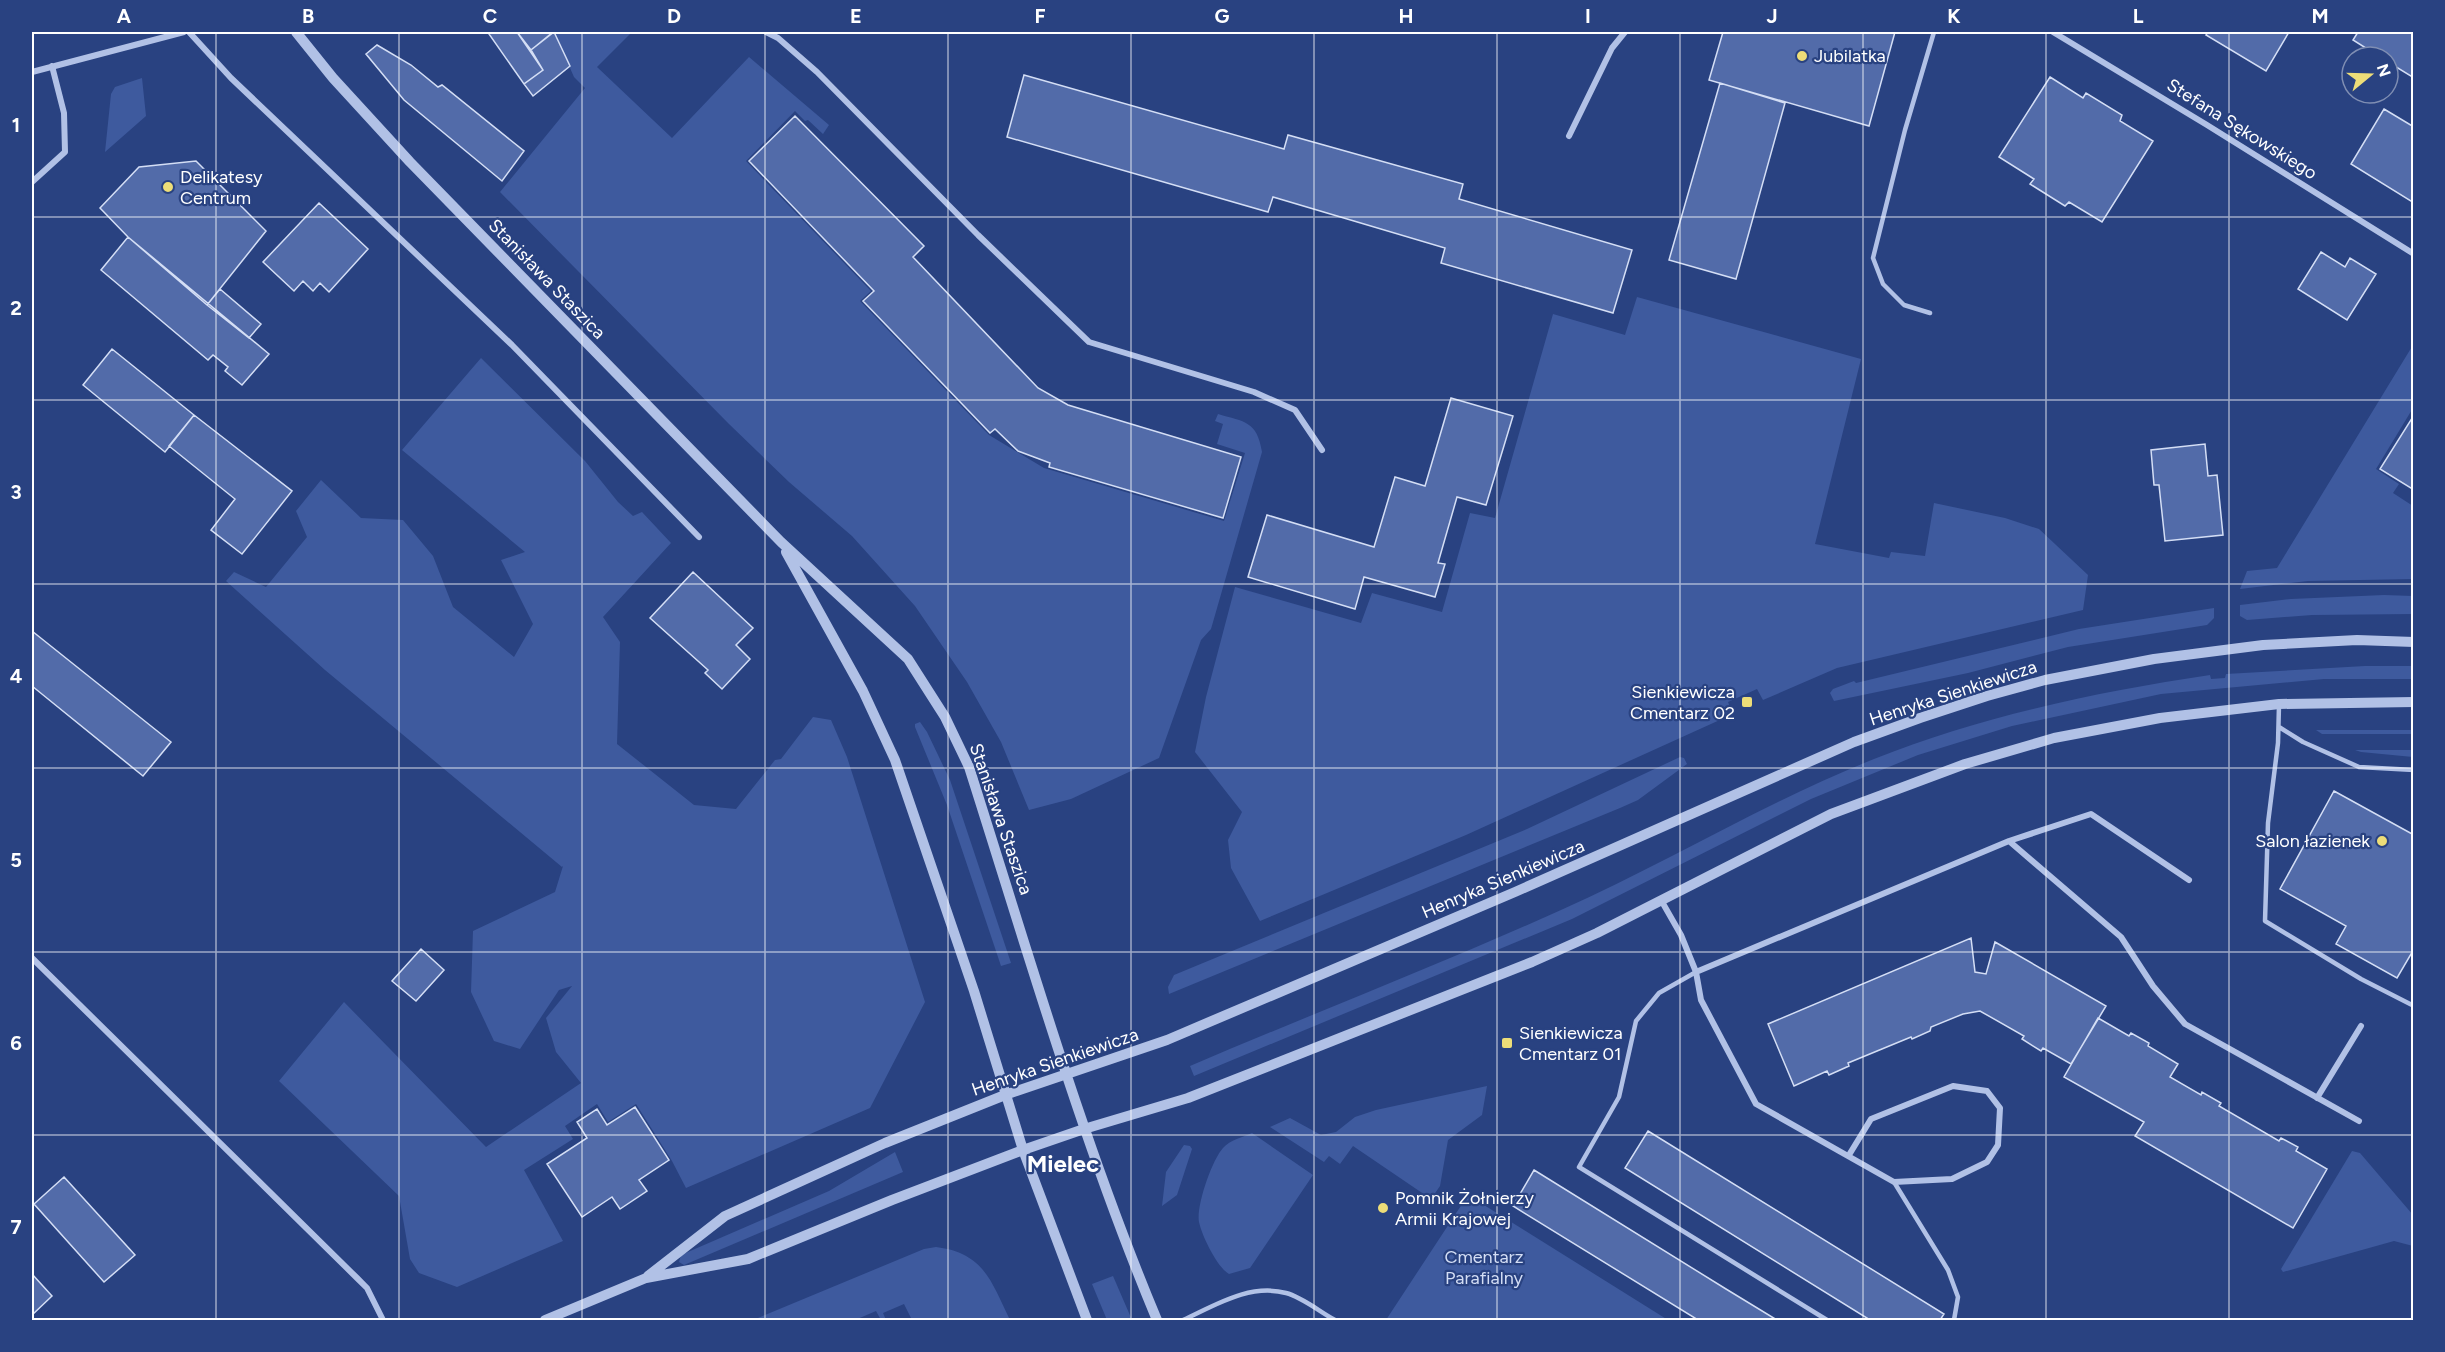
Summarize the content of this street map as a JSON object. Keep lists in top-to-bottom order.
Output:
{
  "streets": {
    "street": ["Stefana Sękowskiego", "Stanisława Staszica", "Henryka Sienkiewicza"]
  },
  "crossings": [
    ["Stanisława Staszica", "Henryka Sienkiewicza"]
  ],
  "districts": ["Mielec"],
  "parks": ["Cmentarz Parafialny"],
  "places": {
    "other": [
      "Jubilatka",
      "Delikatesy Centrum",
      "Salon łazienek",
      "Pomnik Żołnierzy Armii Krajowej"
    ],
    "transit": ["Sienkiewicza Cmentarz 02", "Sienkiewicza Cmentarz 01"]
  },
  "north": "right",
  "grid": {
    "columns": [
      "A",
      "B",
      "C",
      "D",
      "E",
      "F",
      "G",
      "H",
      "I",
      "J",
      "K",
      "L",
      "M"
    ],
    "rows": [
      "1",
      "2",
      "3",
      "4",
      "5",
      "6",
      "7"
    ]
  }
}
